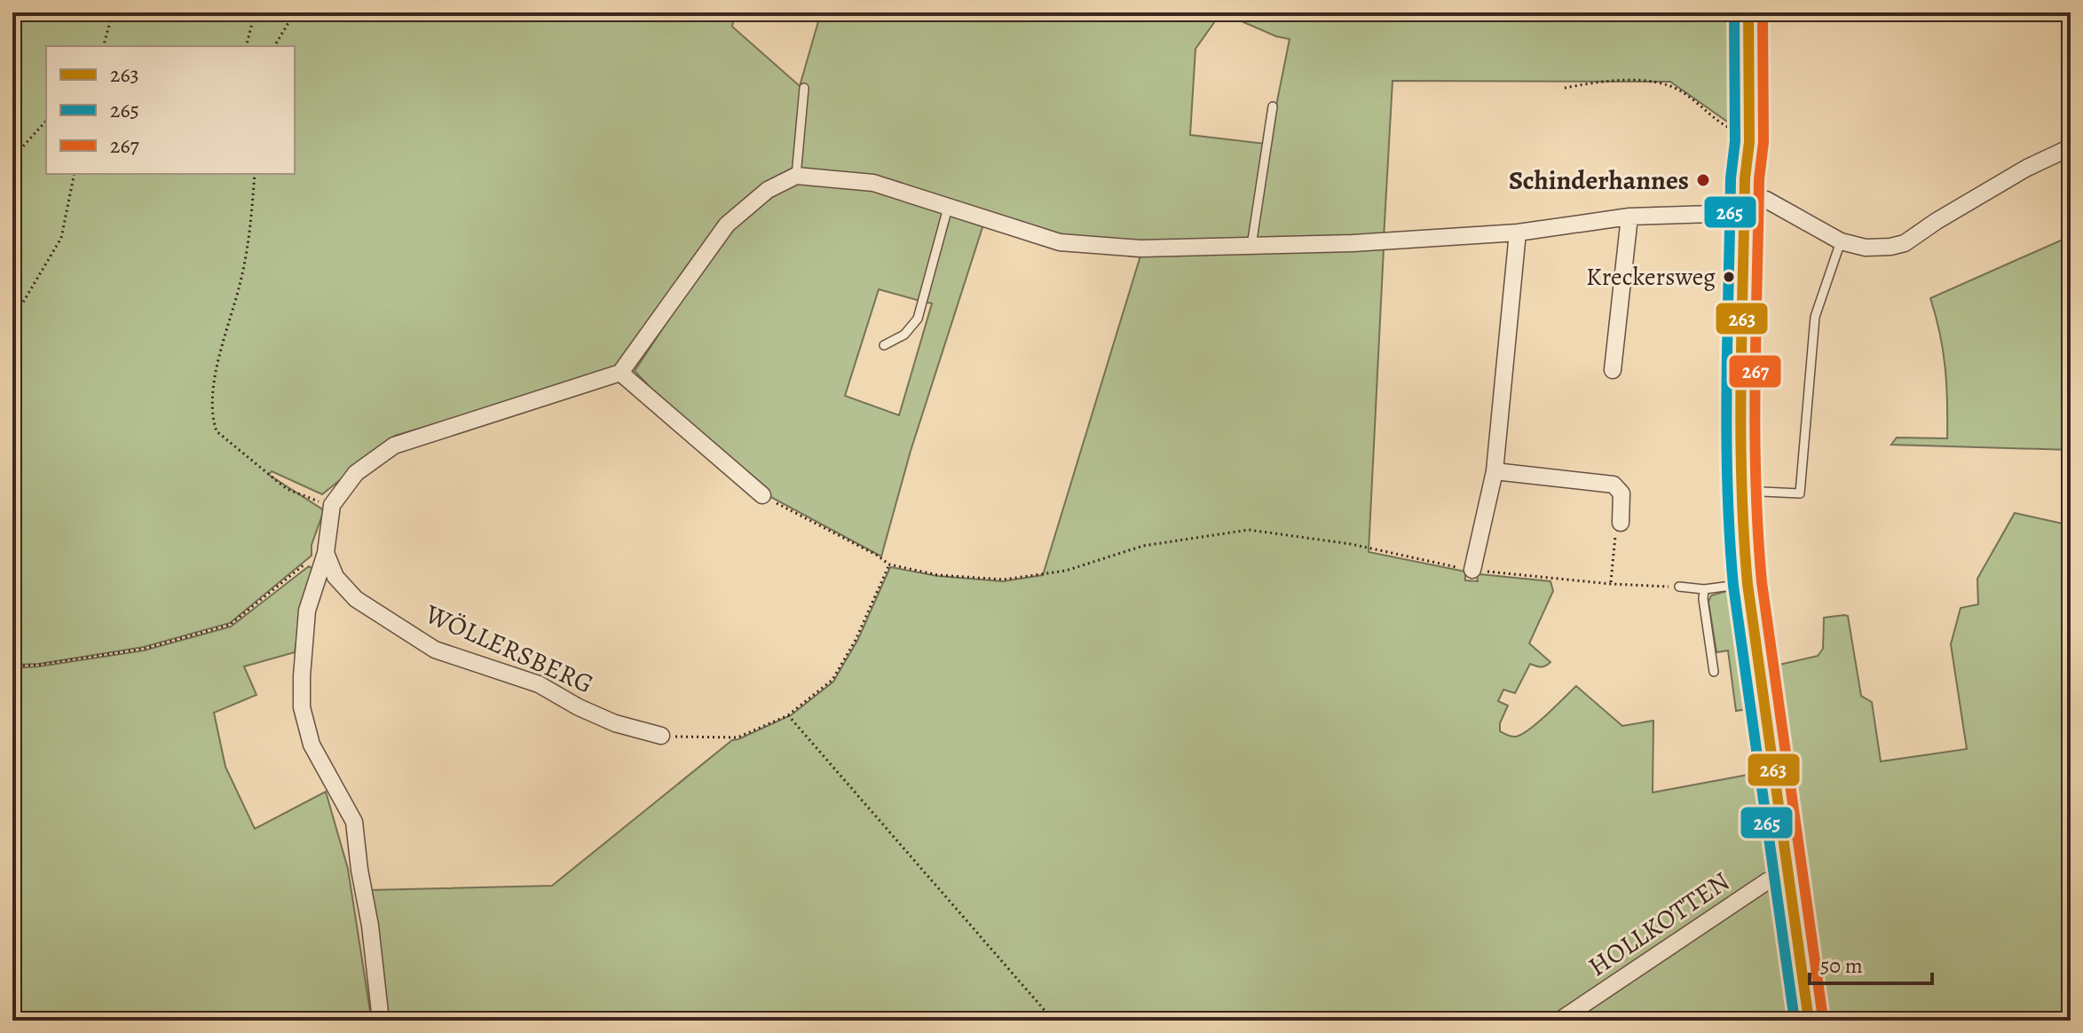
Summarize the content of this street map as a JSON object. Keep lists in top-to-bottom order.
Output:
{
  "streets": {
    "street": ["WÖLLERSBERG", "HOLLKOTTEN"]
  },
  "places": ["Schinderhannes", "Kreckersweg"],
  "lines": ["transit line 263", "transit line 265", "transit line 267"],
  "legend": ["263", "265", "267"],
  "scale_bar": "50 m"
}
